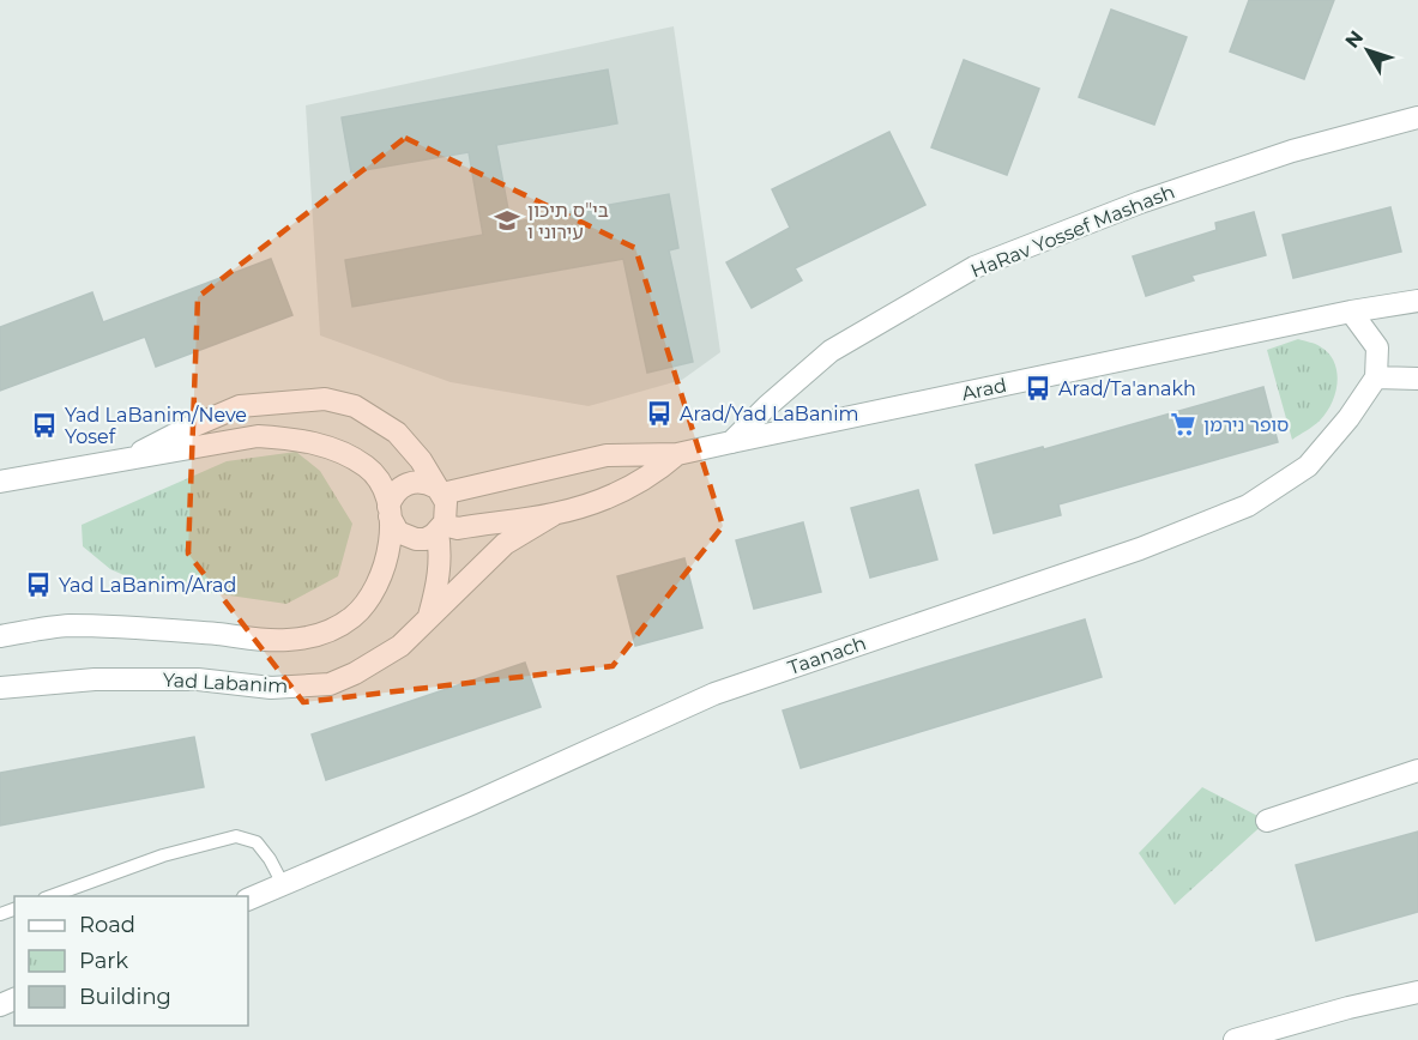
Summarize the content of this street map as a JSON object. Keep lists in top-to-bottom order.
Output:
{
  "streets": {
    "street": [
      "HaRav Yossef Mashash",
      "Arad",
      "Taanach",
      "Yad Labanim"
    ]
  },
  "crossings": [
    ["HaRav Yossef Mashash", "Arad"],
    ["Arad", "Yad Labanim"]
  ],
  "places": {
    "school or university": ["בי\"ס תיכון עירוני ו"],
    "bus stop": [
      "Arad/Ta'anakh",
      "Arad/Yad LaBanim",
      "Yad LaBanim/Neve Yosef",
      "Yad LaBanim/Arad"
    ],
    "supermarket": ["סופר נירמן"]
  },
  "legend": ["Road", "Park", "Building"],
  "north": "top left"
}
